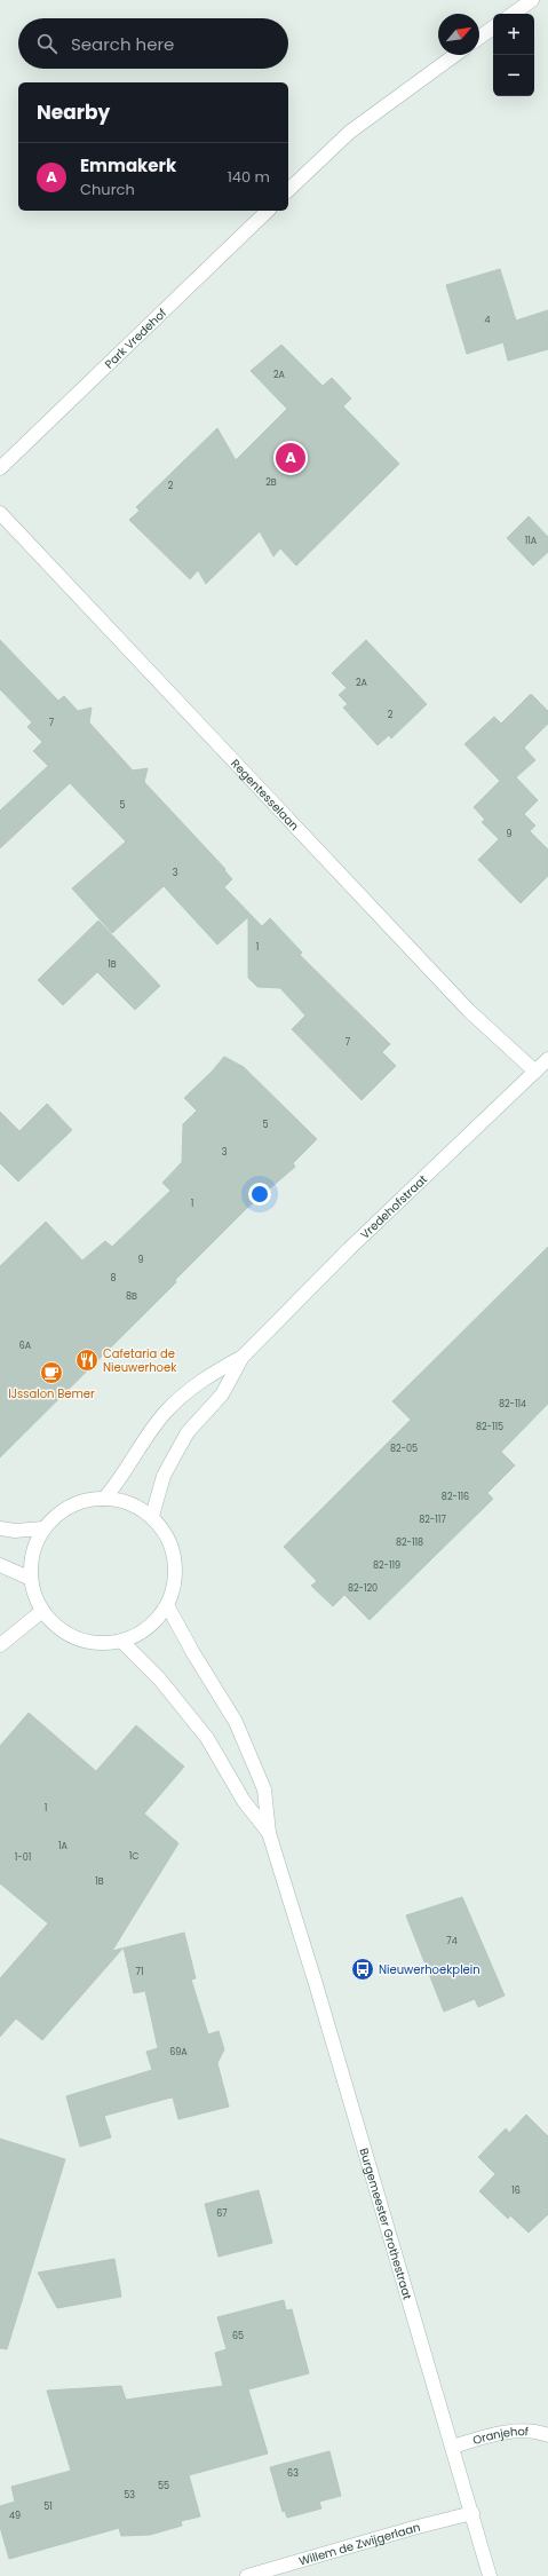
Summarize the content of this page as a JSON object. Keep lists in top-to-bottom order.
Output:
{
  "streets": {
    "main road": [
      "Park Vredehof",
      "Regentesselaan",
      "Vredehofstraat",
      "Burgemeester Grothestraat",
      "Oranjehof",
      "Willem de Zwijgerlaan"
    ]
  },
  "crossings": [
    ["Regentesselaan", "Vredehofstraat"],
    ["Burgemeester Grothestraat", "Oranjehof"],
    ["Burgemeester Grothestraat", "Willem de Zwijgerlaan"]
  ],
  "places": {
    "restaurant": ["Cafetaria de Nieuwerhoek"],
    "cafe": ["IJssalon Bemer"],
    "bus stop": ["Nieuwerhoekplein"]
  },
  "house_numbers": [
    "4",
    "2A",
    "2B",
    "2",
    "11A",
    "2A",
    "2",
    "7",
    "5",
    "9",
    "3",
    "1",
    "1B",
    "7",
    "5",
    "3",
    "1",
    "9",
    "8",
    "8B",
    "6A",
    "82-114",
    "82-115",
    "82-05",
    "82-116",
    "82-117",
    "82-118",
    "82-119",
    "82-120",
    "1",
    "1A",
    "1C",
    "1-01",
    "1B",
    "74",
    "71",
    "69A",
    "16",
    "67",
    "65",
    "63",
    "55",
    "53",
    "51",
    "49"
  ],
  "north": "top right",
  "page": {
    "map_buttons": ["+", "−"],
    "search": "Search here",
    "heading": "Nearby",
    "list": [
      {
        "mark": "A",
        "name": "Emmakerk",
        "note": "Church",
        "value": "140 m"
      }
    ],
    "pins": "A"
  }
}
